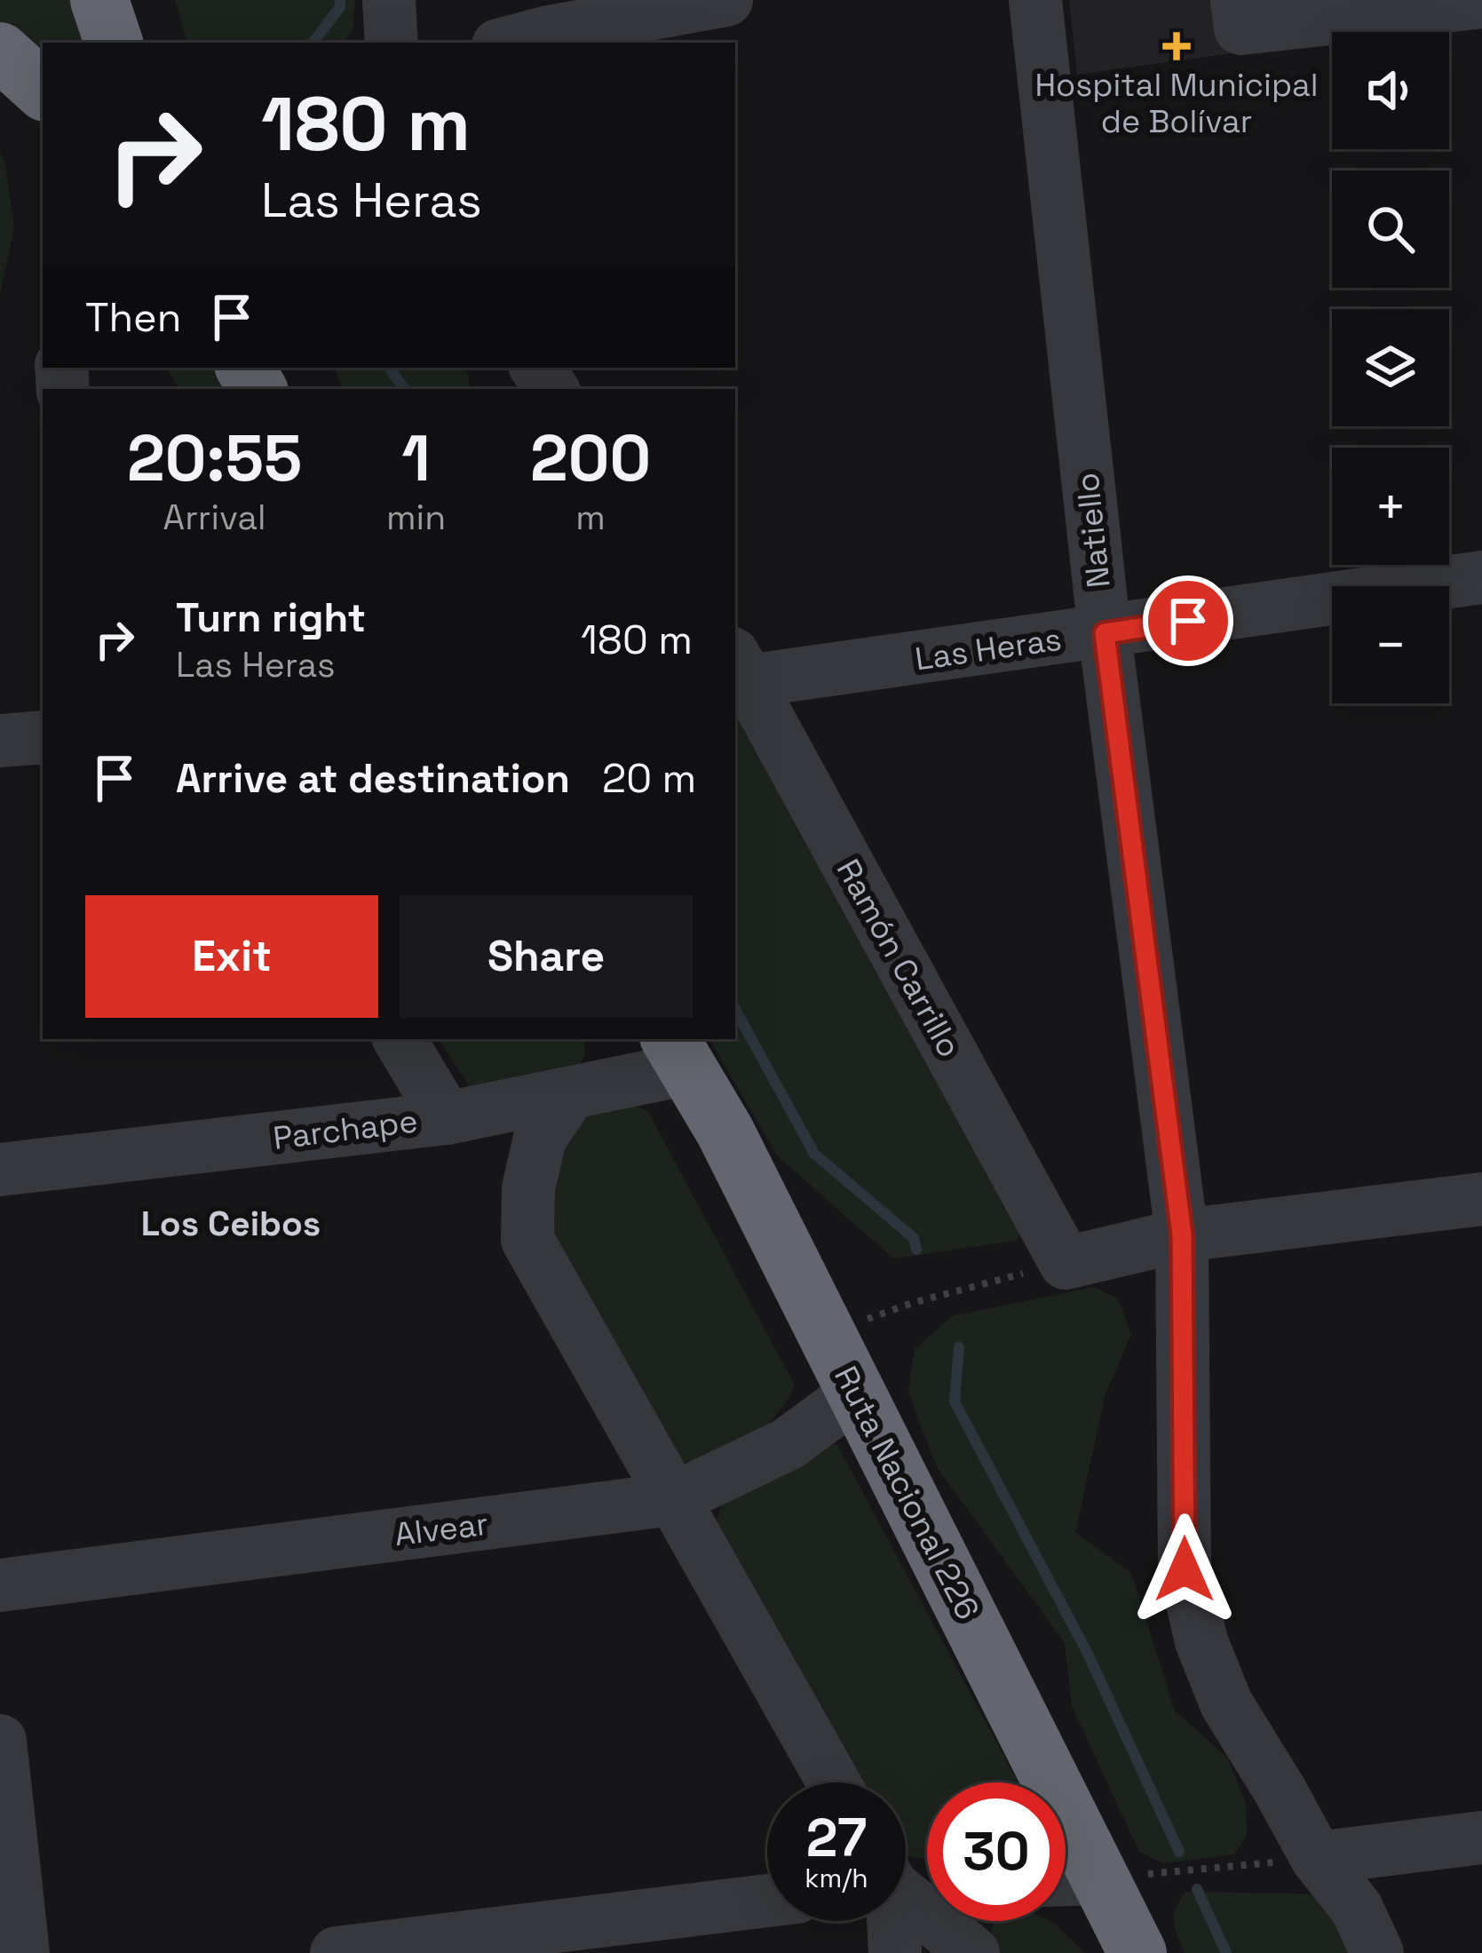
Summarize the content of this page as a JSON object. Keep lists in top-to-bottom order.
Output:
{
  "streets": {
    "highway": ["Ruta Nacional 226"],
    "street": [
      "Natiello",
      "Las Heras",
      "Ramón Carrillo",
      "Parchape",
      "Alvear"
    ]
  },
  "crossings": [
    ["Natiello", "Las Heras"],
    ["Las Heras", "Ramón Carrillo"],
    ["Parchape", "Ruta Nacional 226"],
    ["Ruta Nacional 226", "Alvear"]
  ],
  "districts": ["Los Ceibos"],
  "places": {
    "health": ["Hospital Municipal de Bolívar"]
  },
  "page": {
    "map_buttons": ["+", "−"],
    "turn": ["180 m", "Las Heras"],
    "then": "Then",
    "eta": [
      "20:55",
      "Arrival",
      "1",
      "min",
      "200",
      "m"
    ],
    "list": [
      {
        "name": "Turn right",
        "note": "Las Heras",
        "value": "180 m"
      },
      {
        "name": "Arrive at destination",
        "value": "20 m"
      }
    ],
    "buttons": ["Exit", "Share"],
    "speed": "27 km/h",
    "limit": "30"
  }
}
